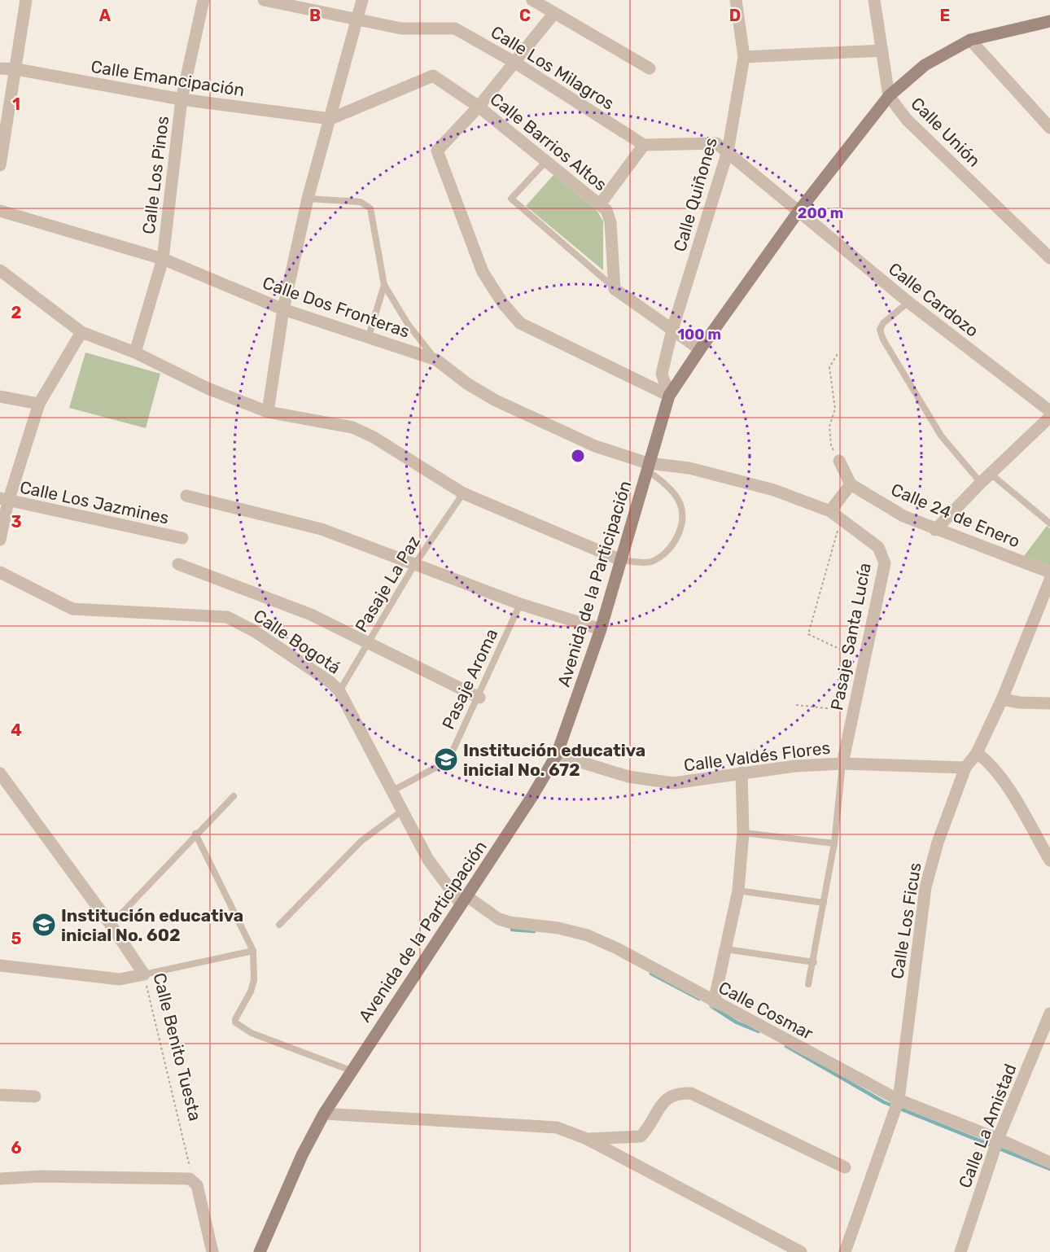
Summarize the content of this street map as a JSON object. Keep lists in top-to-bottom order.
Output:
{
  "streets": {
    "main road": ["Avenida de la Participación"],
    "street": [
      "Calle Los Milagros",
      "Calle Emancipación",
      "Calle Unión",
      "Calle Barrios Altos",
      "Calle Los Pinos",
      "Calle Quiñones",
      "Calle Cardozo",
      "Calle Dos Fronteras",
      "Calle Los Jazmines",
      "Calle 24 de Enero",
      "Pasaje Santa Lucía",
      "Calle Bogotá",
      "Calle Valdés Flores",
      "Calle Los Ficus",
      "Calle Cosmar",
      "Calle Benito Tuesta",
      "Calle La Amistad"
    ],
    "lane": ["Pasaje La Paz", "Pasaje Aroma"]
  },
  "crossings": [
    ["Calle Emancipación", "Calle Barrios Altos"],
    ["Calle Emancipación", "Calle Los Pinos"],
    ["Calle Unión", "Avenida de la Participación"],
    ["Calle Los Pinos", "Calle Dos Fronteras"],
    ["Calle Quiñones", "Avenida de la Participación"],
    ["Calle Cardozo", "Avenida de la Participación"],
    ["Calle Dos Fronteras", "Avenida de la Participación"],
    ["Pasaje La Paz", "Calle Bogotá"],
    ["Avenida de la Participación", "Calle Bogotá"],
    ["Avenida de la Participación", "Calle Valdés Flores"],
    ["Avenida de la Participación", "Calle Cosmar"],
    ["Pasaje Santa Lucía", "Calle Valdés Flores"],
    ["Calle Bogotá", "Pasaje Aroma"],
    ["Calle Bogotá", "Calle Cosmar"],
    ["Calle Valdés Flores", "Calle Los Ficus"],
    ["Calle Los Ficus", "Calle Cosmar"],
    ["Calle Cosmar", "Calle La Amistad"]
  ],
  "places": {
    "school or university": ["Institución educativa inicial No. 672", "Institución educativa inicial No. 602"]
  },
  "grid": {
    "columns": [
      "A",
      "B",
      "C",
      "D",
      "E"
    ],
    "rows": [
      "1",
      "2",
      "3",
      "4",
      "5",
      "6"
    ]
  },
  "rings": ["200 m", "100 m"]
}
